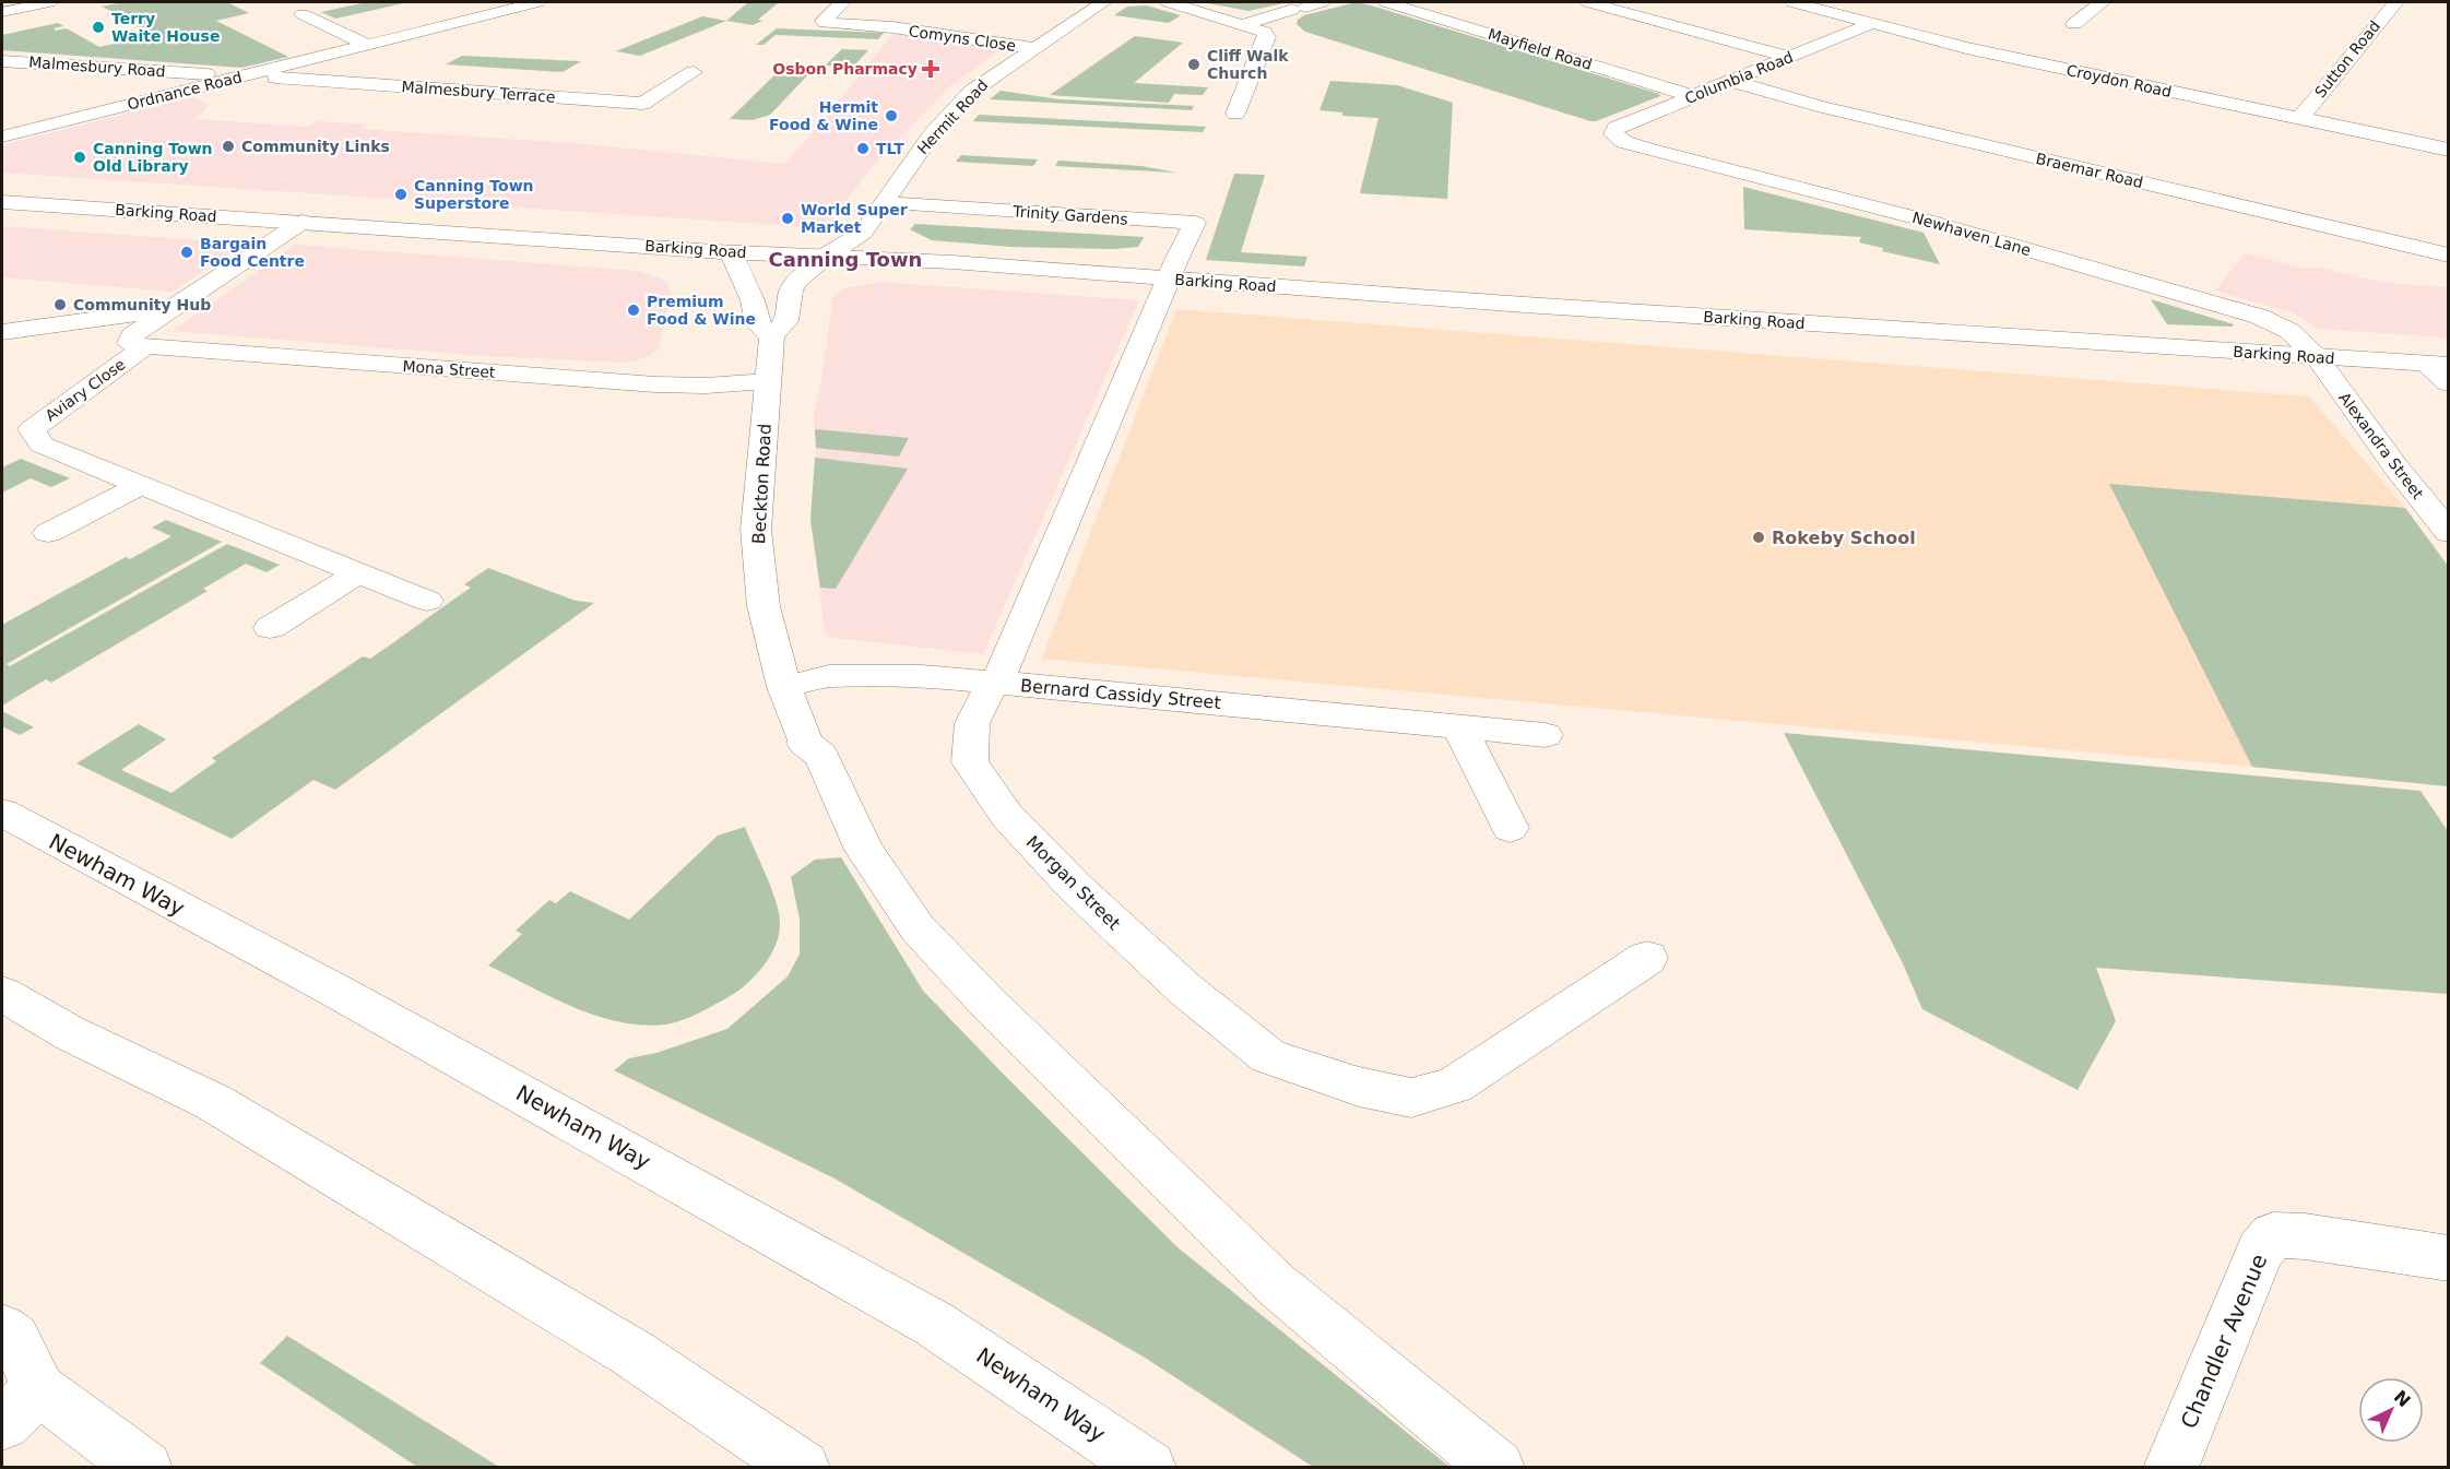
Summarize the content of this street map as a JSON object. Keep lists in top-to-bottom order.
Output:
{
  "streets": {
    "main road": [
      "Comyns Close",
      "Mayfield Road",
      "Sutton Road",
      "Malmesbury Road",
      "Columbia Road",
      "Croydon Road",
      "Ordnance Road",
      "Malmesbury Terrace",
      "Hermit Road",
      "Braemar Road",
      "Barking Road",
      "Trinity Gardens",
      "Newhaven Lane",
      "Mona Street",
      "Aviary Close",
      "Alexandra Street",
      "Beckton Road",
      "Bernard Cassidy Street",
      "Newham Way",
      "Morgan Street",
      "Chandler Avenue"
    ]
  },
  "crossings": [
    ["Comyns Close", "Hermit Road"],
    ["Mayfield Road", "Columbia Road"],
    ["Sutton Road", "Croydon Road"],
    ["Malmesbury Road", "Ordnance Road"],
    ["Columbia Road", "Croydon Road"],
    ["Columbia Road", "Braemar Road"],
    ["Columbia Road", "Newhaven Lane"],
    ["Ordnance Road", "Malmesbury Terrace"],
    ["Hermit Road", "Barking Road"],
    ["Hermit Road", "Trinity Gardens"],
    ["Hermit Road", "Beckton Road"],
    ["Barking Road", "Trinity Gardens"],
    ["Barking Road", "Newhaven Lane"],
    ["Barking Road", "Alexandra Street"],
    ["Barking Road", "Beckton Road"],
    ["Barking Road", "Morgan Street"],
    ["Trinity Gardens", "Morgan Street"],
    ["Newhaven Lane", "Alexandra Street"],
    ["Mona Street", "Aviary Close"],
    ["Mona Street", "Beckton Road"],
    ["Beckton Road", "Bernard Cassidy Street"],
    ["Bernard Cassidy Street", "Morgan Street"]
  ],
  "districts": ["Canning Town"],
  "places": {
    "other": [
      "Terry Waite House",
      "Cliff Walk Church",
      "Hermit Food & Wine",
      "Community Links",
      "TLT",
      "Canning Town Old Library",
      "Canning Town Superstore",
      "World Super Market",
      "Bargain Food Centre",
      "Community Hub",
      "Premium Food & Wine",
      "Rokeby School"
    ],
    "health": ["Osbon Pharmacy"]
  },
  "north": "top right"
}
